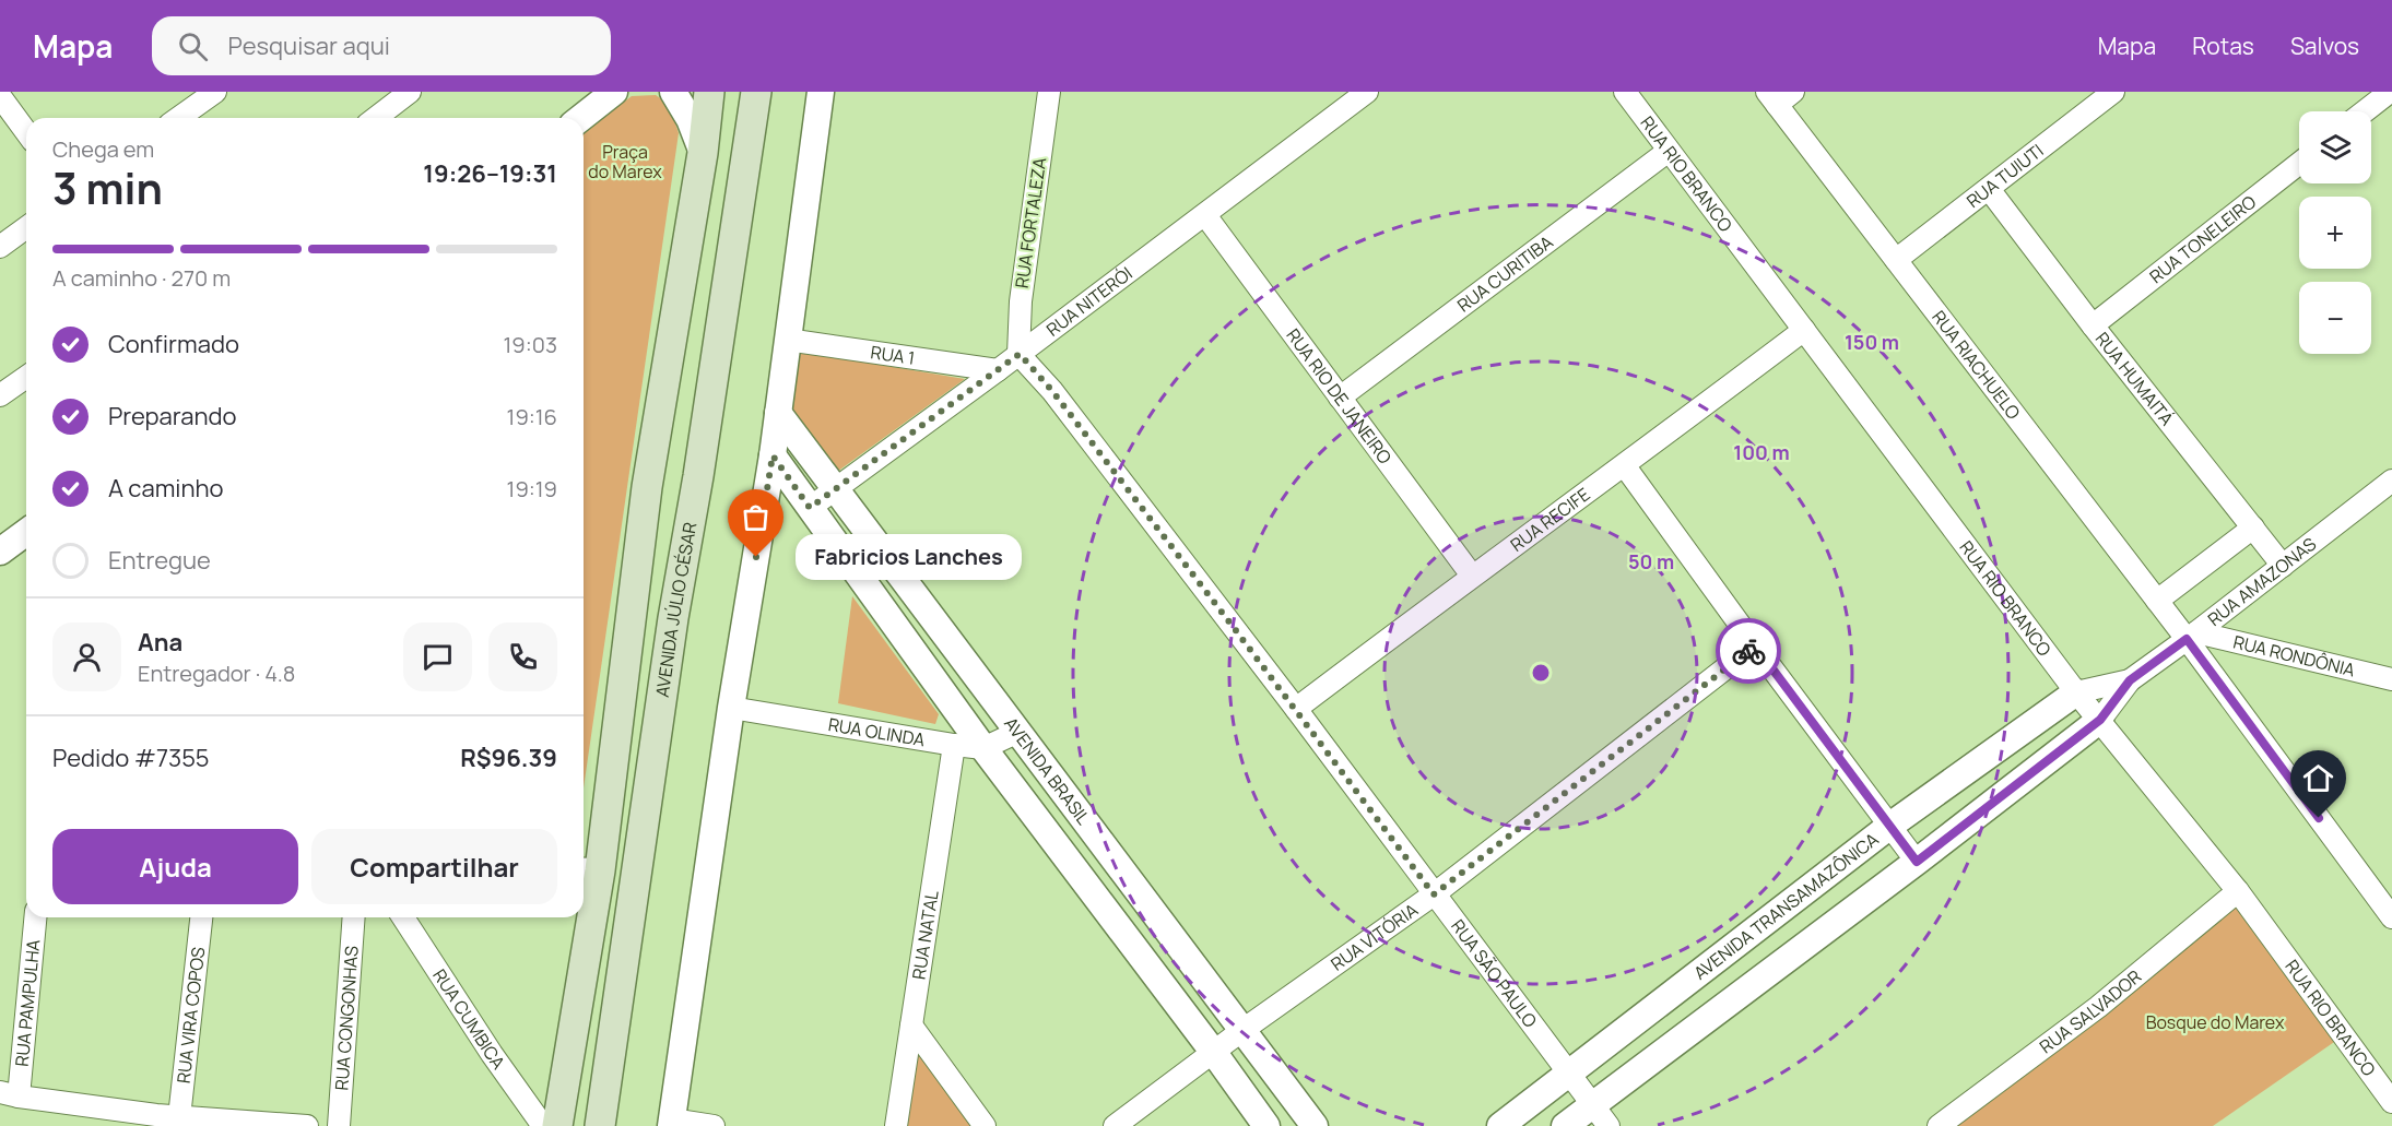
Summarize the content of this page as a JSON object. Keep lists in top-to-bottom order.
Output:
{
  "streets": {
    "main road": ["AVENIDA JÚLIO CÉSAR"],
    "street": [
      "RUA RIO BRANCO",
      "RUA TUIUTI",
      "RUA FORTALEZA",
      "RUA TONELEIRO",
      "RUA CURITIBA",
      "RUA NITERÓI",
      "RUA 1",
      "RUA RIACHUELO",
      "RUA HUMAITÁ",
      "RUA RIO DE JANEIRO",
      "RUA RECIFE",
      "RUA AMAZONAS",
      "RUA RONDÔNIA",
      "RUA OLINDA",
      "AVENIDA BRASIL",
      "AVENIDA TRANSAMAZÔNICA",
      "RUA NATAL",
      "RUA VITÓRIA",
      "RUA SÃO PAULO",
      "RUA PAMPULHA",
      "RUA SALVADOR",
      "RUA VIRA COPOS",
      "RUA CONGONHAS",
      "RUA CUMBICA"
    ]
  },
  "crossings": [
    ["RUA RIO BRANCO", "RUA CURITIBA"],
    ["RUA RIO BRANCO", "RUA RECIFE"],
    ["RUA RIO BRANCO", "RUA AMAZONAS"],
    ["RUA RIO BRANCO", "AVENIDA TRANSAMAZÔNICA"],
    ["RUA RIO BRANCO", "RUA SALVADOR"],
    ["RUA TUIUTI", "RUA RIACHUELO"],
    ["RUA TUIUTI", "RUA HUMAITÁ"],
    ["RUA FORTALEZA", "RUA NITERÓI"],
    ["RUA FORTALEZA", "RUA SÃO PAULO"],
    ["RUA TONELEIRO", "RUA HUMAITÁ"],
    ["RUA CURITIBA", "RUA RIO DE JANEIRO"],
    ["RUA NITERÓI", "RUA 1"],
    ["RUA NITERÓI", "RUA RIO DE JANEIRO"],
    ["RUA NITERÓI", "AVENIDA BRASIL"],
    ["RUA NITERÓI", "RUA SÃO PAULO"],
    ["RUA RIACHUELO", "RUA AMAZONAS"],
    ["RUA RIACHUELO", "RUA RONDÔNIA"],
    ["RUA HUMAITÁ", "RUA AMAZONAS"],
    ["RUA RIO DE JANEIRO", "RUA RECIFE"],
    ["RUA RECIFE", "RUA SÃO PAULO"],
    ["RUA AMAZONAS", "RUA RONDÔNIA"],
    ["RUA AMAZONAS", "AVENIDA TRANSAMAZÔNICA"],
    ["RUA OLINDA", "AVENIDA BRASIL"],
    ["RUA OLINDA", "RUA NATAL"],
    ["AVENIDA BRASIL", "RUA VITÓRIA"],
    ["AVENIDA TRANSAMAZÔNICA", "RUA SÃO PAULO"],
    ["RUA VITÓRIA", "RUA SÃO PAULO"]
  ],
  "parks": ["Praça do Marex", "Bosque do Marex"],
  "places": ["Fabricios Lanches"],
  "page": {
    "header": "Mapa",
    "search": "Pesquisar aqui",
    "nav": ["Mapa", "Rotas", "Salvos"],
    "map_buttons": ["+", "−"],
    "heading": ["3 min", "Chega em", "19:26–19:31"],
    "panel": [
      "Ana",
      "Entregador · 4.8",
      "Pedido #7355",
      "R$96.39"
    ],
    "bar": "A caminho · 270 m",
    "list": [
      ["Confirmado", "19:03"],
      ["Preparando", "19:16"],
      ["A caminho", "19:19"],
      "Entregue"
    ],
    "bubble": "Fabricios Lanches",
    "buttons": ["Ajuda", "Compartilhar"]
  },
  "rings": ["150 m", "100 m", "50 m"]
}
